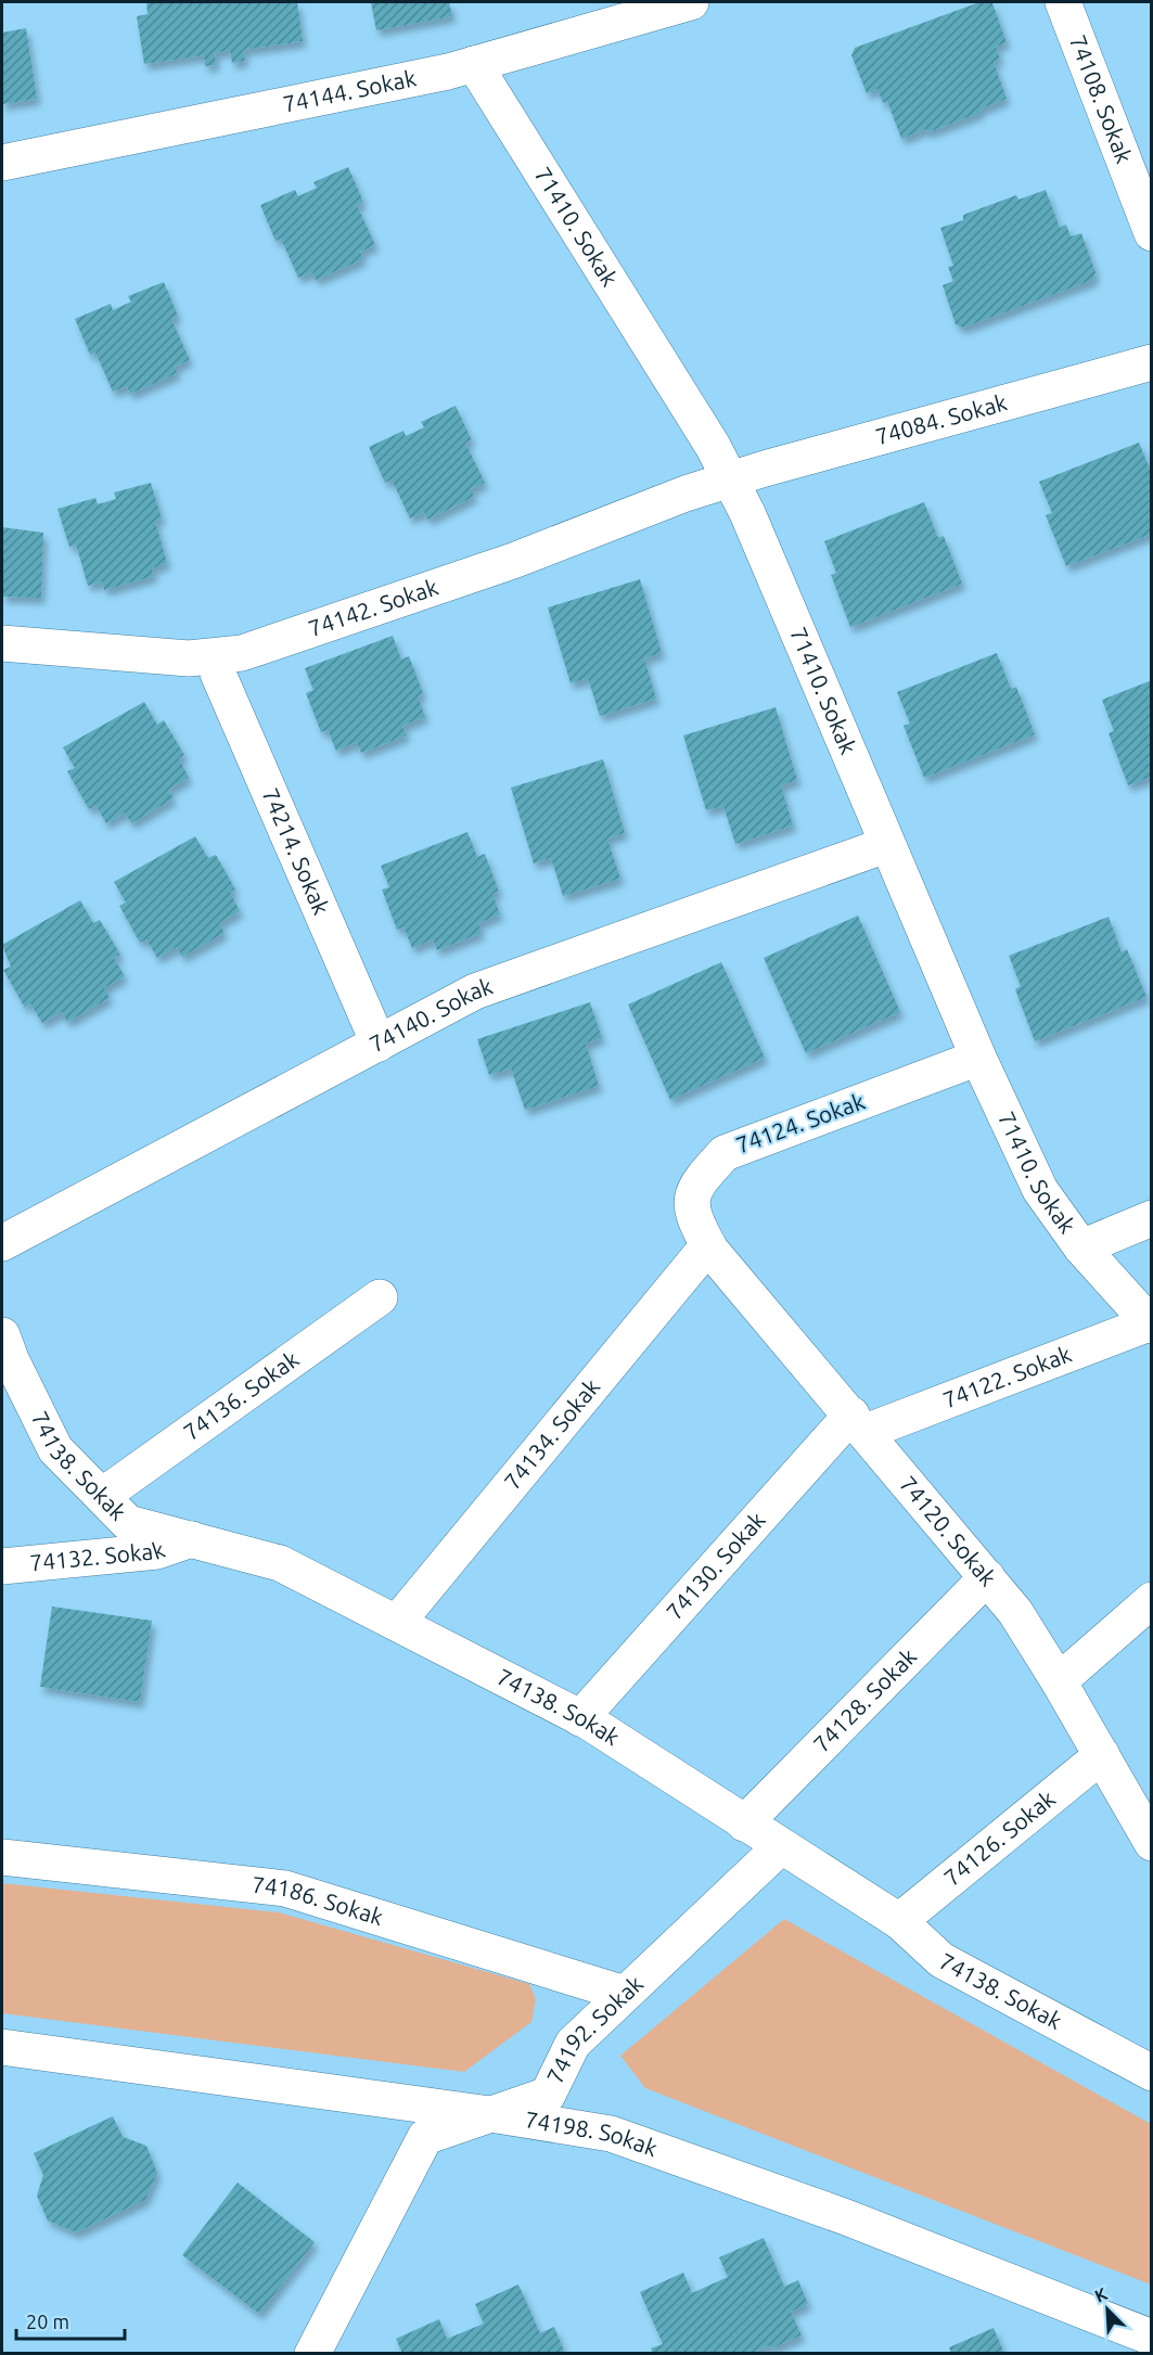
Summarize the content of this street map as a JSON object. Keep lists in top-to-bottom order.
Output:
{
  "streets": {
    "street": [
      "74144. Sokak",
      "74108. Sokak",
      "71410. Sokak",
      "74084. Sokak",
      "74142. Sokak",
      "74214. Sokak",
      "74140. Sokak",
      "74124. Sokak",
      "74122. Sokak",
      "74136. Sokak",
      "74134. Sokak",
      "74138. Sokak",
      "74120. Sokak",
      "74132. Sokak",
      "74130. Sokak",
      "74128. Sokak",
      "74126. Sokak",
      "74186. Sokak",
      "74192. Sokak",
      "74198. Sokak"
    ]
  },
  "crossings": [
    ["74144. Sokak", "71410. Sokak"],
    ["71410. Sokak", "74084. Sokak"],
    ["71410. Sokak", "74142. Sokak"],
    ["71410. Sokak", "74140. Sokak"],
    ["71410. Sokak", "74124. Sokak"],
    ["71410. Sokak", "74122. Sokak"],
    ["74084. Sokak", "74142. Sokak"],
    ["74142. Sokak", "74214. Sokak"],
    ["74214. Sokak", "74140. Sokak"],
    ["74124. Sokak", "74134. Sokak"],
    ["74124. Sokak", "74120. Sokak"],
    ["74122. Sokak", "74120. Sokak"],
    ["74122. Sokak", "74130. Sokak"],
    ["74136. Sokak", "74138. Sokak"],
    ["74134. Sokak", "74138. Sokak"],
    ["74134. Sokak", "74120. Sokak"],
    ["74138. Sokak", "74132. Sokak"],
    ["74138. Sokak", "74130. Sokak"],
    ["74138. Sokak", "74128. Sokak"],
    ["74138. Sokak", "74126. Sokak"],
    ["74138. Sokak", "74192. Sokak"],
    ["74120. Sokak", "74130. Sokak"],
    ["74120. Sokak", "74128. Sokak"],
    ["74120. Sokak", "74126. Sokak"],
    ["74186. Sokak", "74192. Sokak"],
    ["74192. Sokak", "74198. Sokak"]
  ],
  "scale_bar": "20 m",
  "north": "top left"
}
